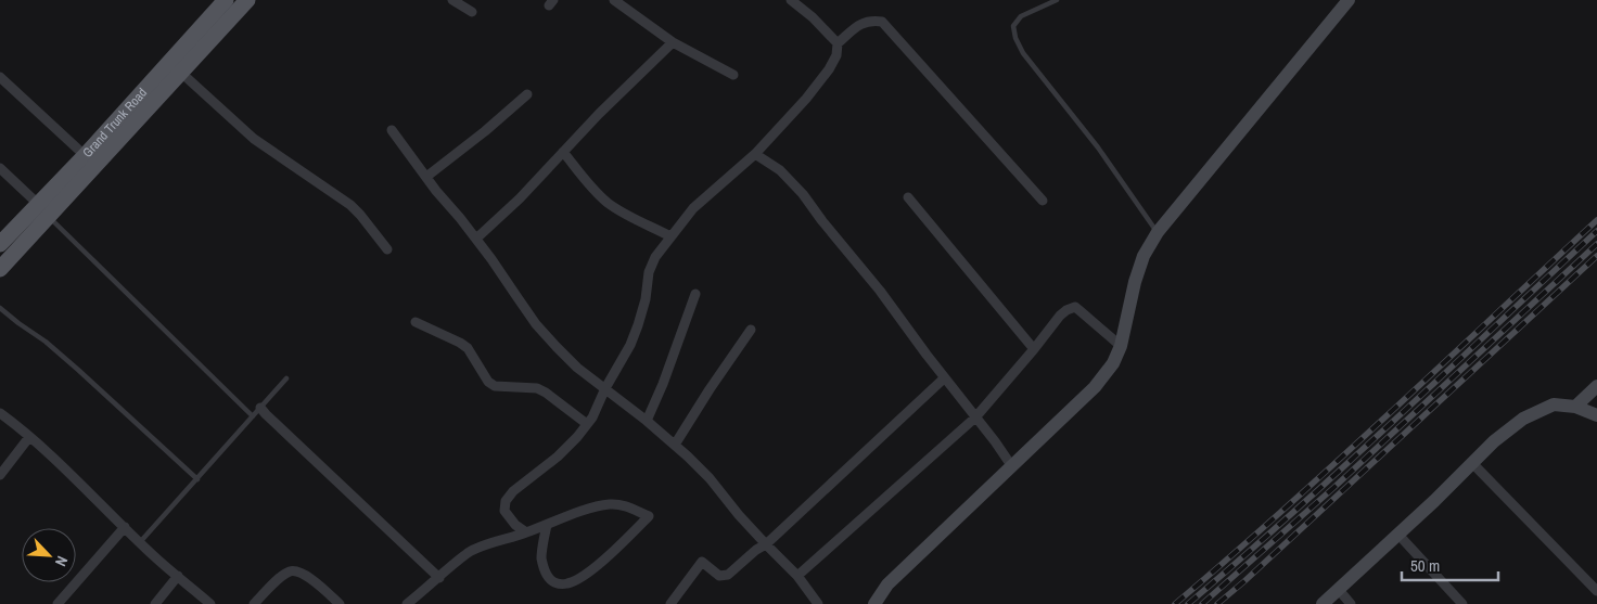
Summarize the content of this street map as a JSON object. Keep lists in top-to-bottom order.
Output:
{
  "streets": {
    "main road": ["Grand Trunk Road"]
  },
  "scale_bar": "50 m",
  "north": "bottom right"
}
